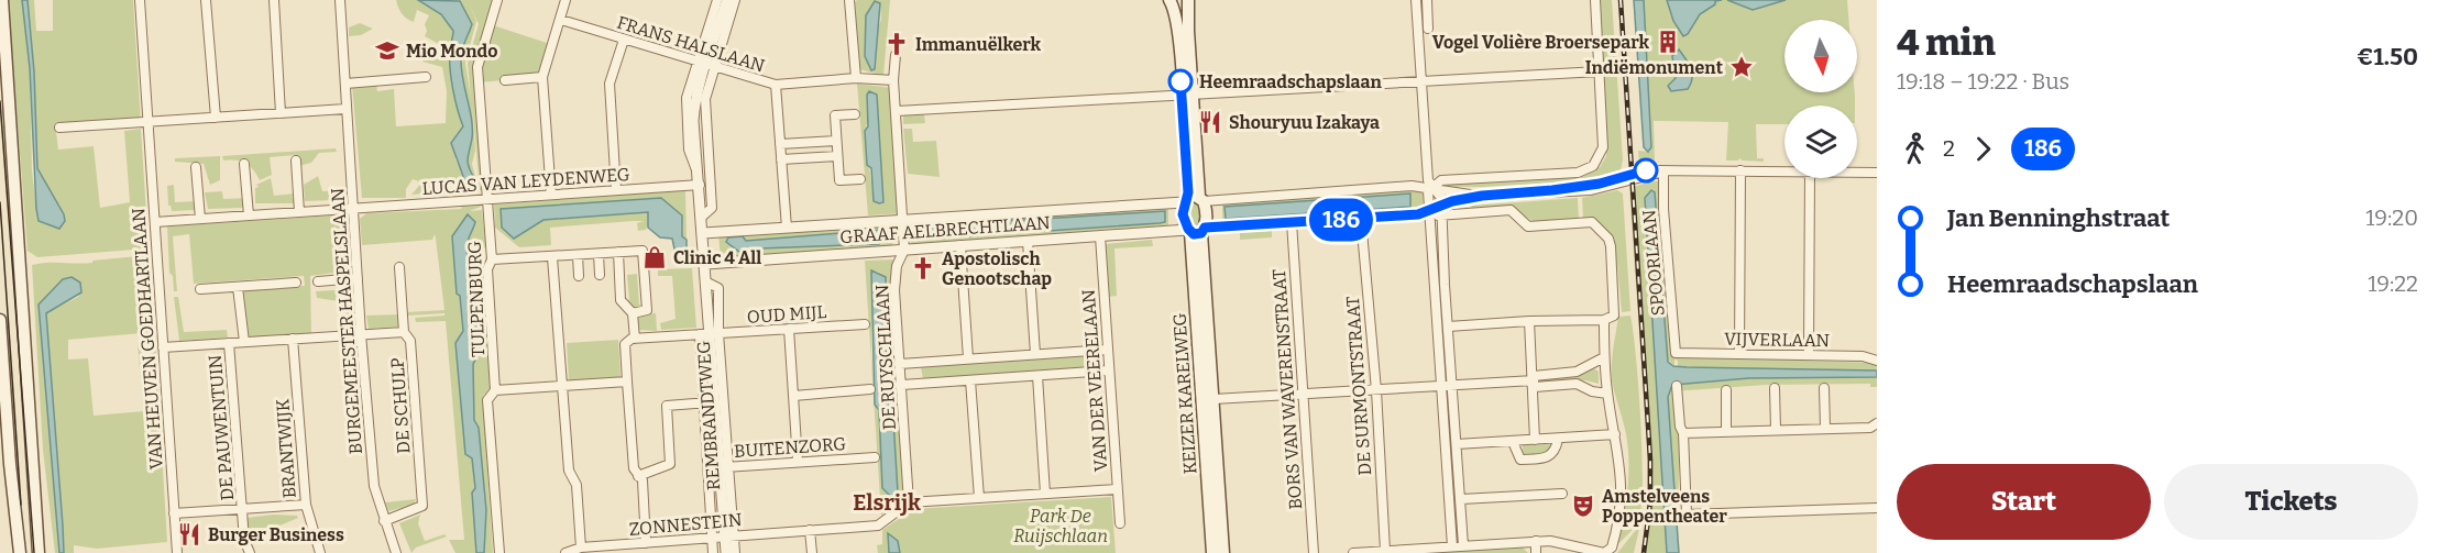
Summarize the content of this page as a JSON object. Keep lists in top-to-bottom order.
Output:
{
  "streets": {
    "main road": ["KEIZER KARELWEG"],
    "street": [
      "FRANS HALSLAAN",
      "LUCAS VAN LEYDENWEG",
      "GRAAF AELBRECHTLAAN",
      "SPOORLAAN",
      "TULPENBURG",
      "OUD MIJL",
      "BURGEMEESTER HASPELSLAAN",
      "VAN HEUVEN GOEDHARTLAAN",
      "VIJVERLAAN",
      "DE RUYSCHLAAN",
      "VAN DER VEERELAAN",
      "DE SURMONTSTRAAT",
      "BORS VAN WAVERENSTRAAT",
      "DE SCHULP",
      "REMBRANDTWEG",
      "DE PAUWENTUIN",
      "BUITENZORG",
      "BRANTWIJK",
      "ZONNESTEIN"
    ]
  },
  "crossings": [
    ["FRANS HALSLAAN", "DE RUYSCHLAAN"],
    ["FRANS HALSLAAN", "REMBRANDTWEG"],
    ["LUCAS VAN LEYDENWEG", "TULPENBURG"],
    ["LUCAS VAN LEYDENWEG", "BURGEMEESTER HASPELSLAAN"],
    ["LUCAS VAN LEYDENWEG", "VAN HEUVEN GOEDHARTLAAN"],
    ["LUCAS VAN LEYDENWEG", "REMBRANDTWEG"],
    ["GRAAF AELBRECHTLAAN", "DE RUYSCHLAAN"],
    ["GRAAF AELBRECHTLAAN", "VAN DER VEERELAAN"],
    ["GRAAF AELBRECHTLAAN", "DE SURMONTSTRAAT"],
    ["GRAAF AELBRECHTLAAN", "BORS VAN WAVERENSTRAAT"],
    ["GRAAF AELBRECHTLAAN", "KEIZER KARELWEG"],
    ["GRAAF AELBRECHTLAAN", "REMBRANDTWEG"],
    ["SPOORLAAN", "VIJVERLAAN"],
    ["OUD MIJL", "REMBRANDTWEG"],
    ["BURGEMEESTER HASPELSLAAN", "DE SCHULP"],
    ["DE RUYSCHLAAN", "ZONNESTEIN"],
    ["REMBRANDTWEG", "BUITENZORG"],
    ["REMBRANDTWEG", "ZONNESTEIN"]
  ],
  "districts": ["Elsrijk"],
  "parks": ["Park De Ruijschlaan"],
  "places": {
    "building": ["Vogel Volière Broersepark"],
    "church": ["Immanuëlkerk", "Apostolisch Genootschap"],
    "school or university": ["Mio Mondo"],
    "place": ["Indiëmonument"],
    "other": ["Heemraadschapslaan"],
    "restaurant": ["Shouryuu Izakaya", "Burger Business"],
    "shop": ["Clinic 4 All"],
    "theatre": ["Amstelveens Poppentheater"]
  },
  "lines": ["bus line 186"],
  "north": "bottom",
  "page": {
    "on_map": "186",
    "heading": ["4 min", "19:18 – 19:22 · Bus", "€1.50"],
    "legs": ["2", "186"],
    "list": [
      {
        "name": "Jan Benninghstraat",
        "value": "19:20"
      },
      {
        "name": "Heemraadschapslaan",
        "value": "19:22"
      }
    ],
    "buttons": ["Start", "Tickets"]
  }
}
